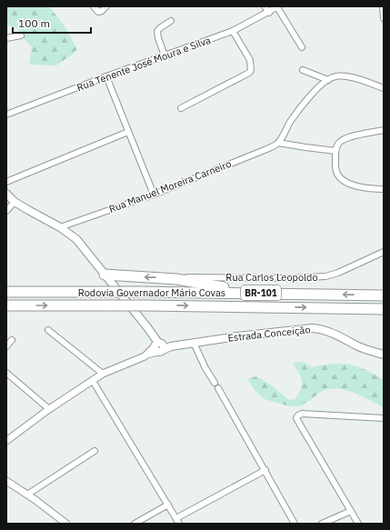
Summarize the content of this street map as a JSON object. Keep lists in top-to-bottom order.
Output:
{
  "streets": {
    "highway": ["Rodovia Governador Mário Covas", "BR-101"],
    "main road": ["Estrada Conceição"],
    "street": ["Rua Tenente José Moura e Silva", "Rua Manuel Moreira Carneiro", "Rua Carlos Leopoldo"]
  },
  "scale_bar": "100 m"
}
